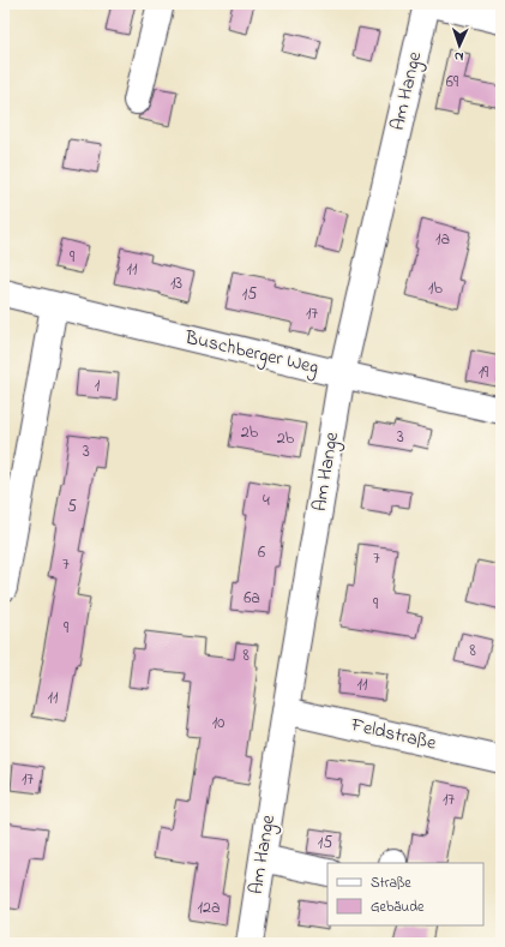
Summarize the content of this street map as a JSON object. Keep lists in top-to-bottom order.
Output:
{
  "streets": {
    "street": ["Am Hange", "Buschberger Weg", "Feldstraße"]
  },
  "crossings": [
    ["Am Hange", "Buschberger Weg"],
    ["Am Hange", "Feldstraße"]
  ],
  "house_numbers": [
    "69",
    "1a",
    "9",
    "11",
    "13",
    "1b",
    "15",
    "17",
    "19",
    "1",
    "2b",
    "3",
    "2b",
    "3",
    "4",
    "5",
    "6",
    "7",
    "7",
    "6a",
    "9",
    "9",
    "8",
    "8",
    "11",
    "11",
    "10",
    "17",
    "17",
    "15",
    "12a"
  ],
  "legend": ["Straße", "Gebäude"],
  "north": "bottom"
}
